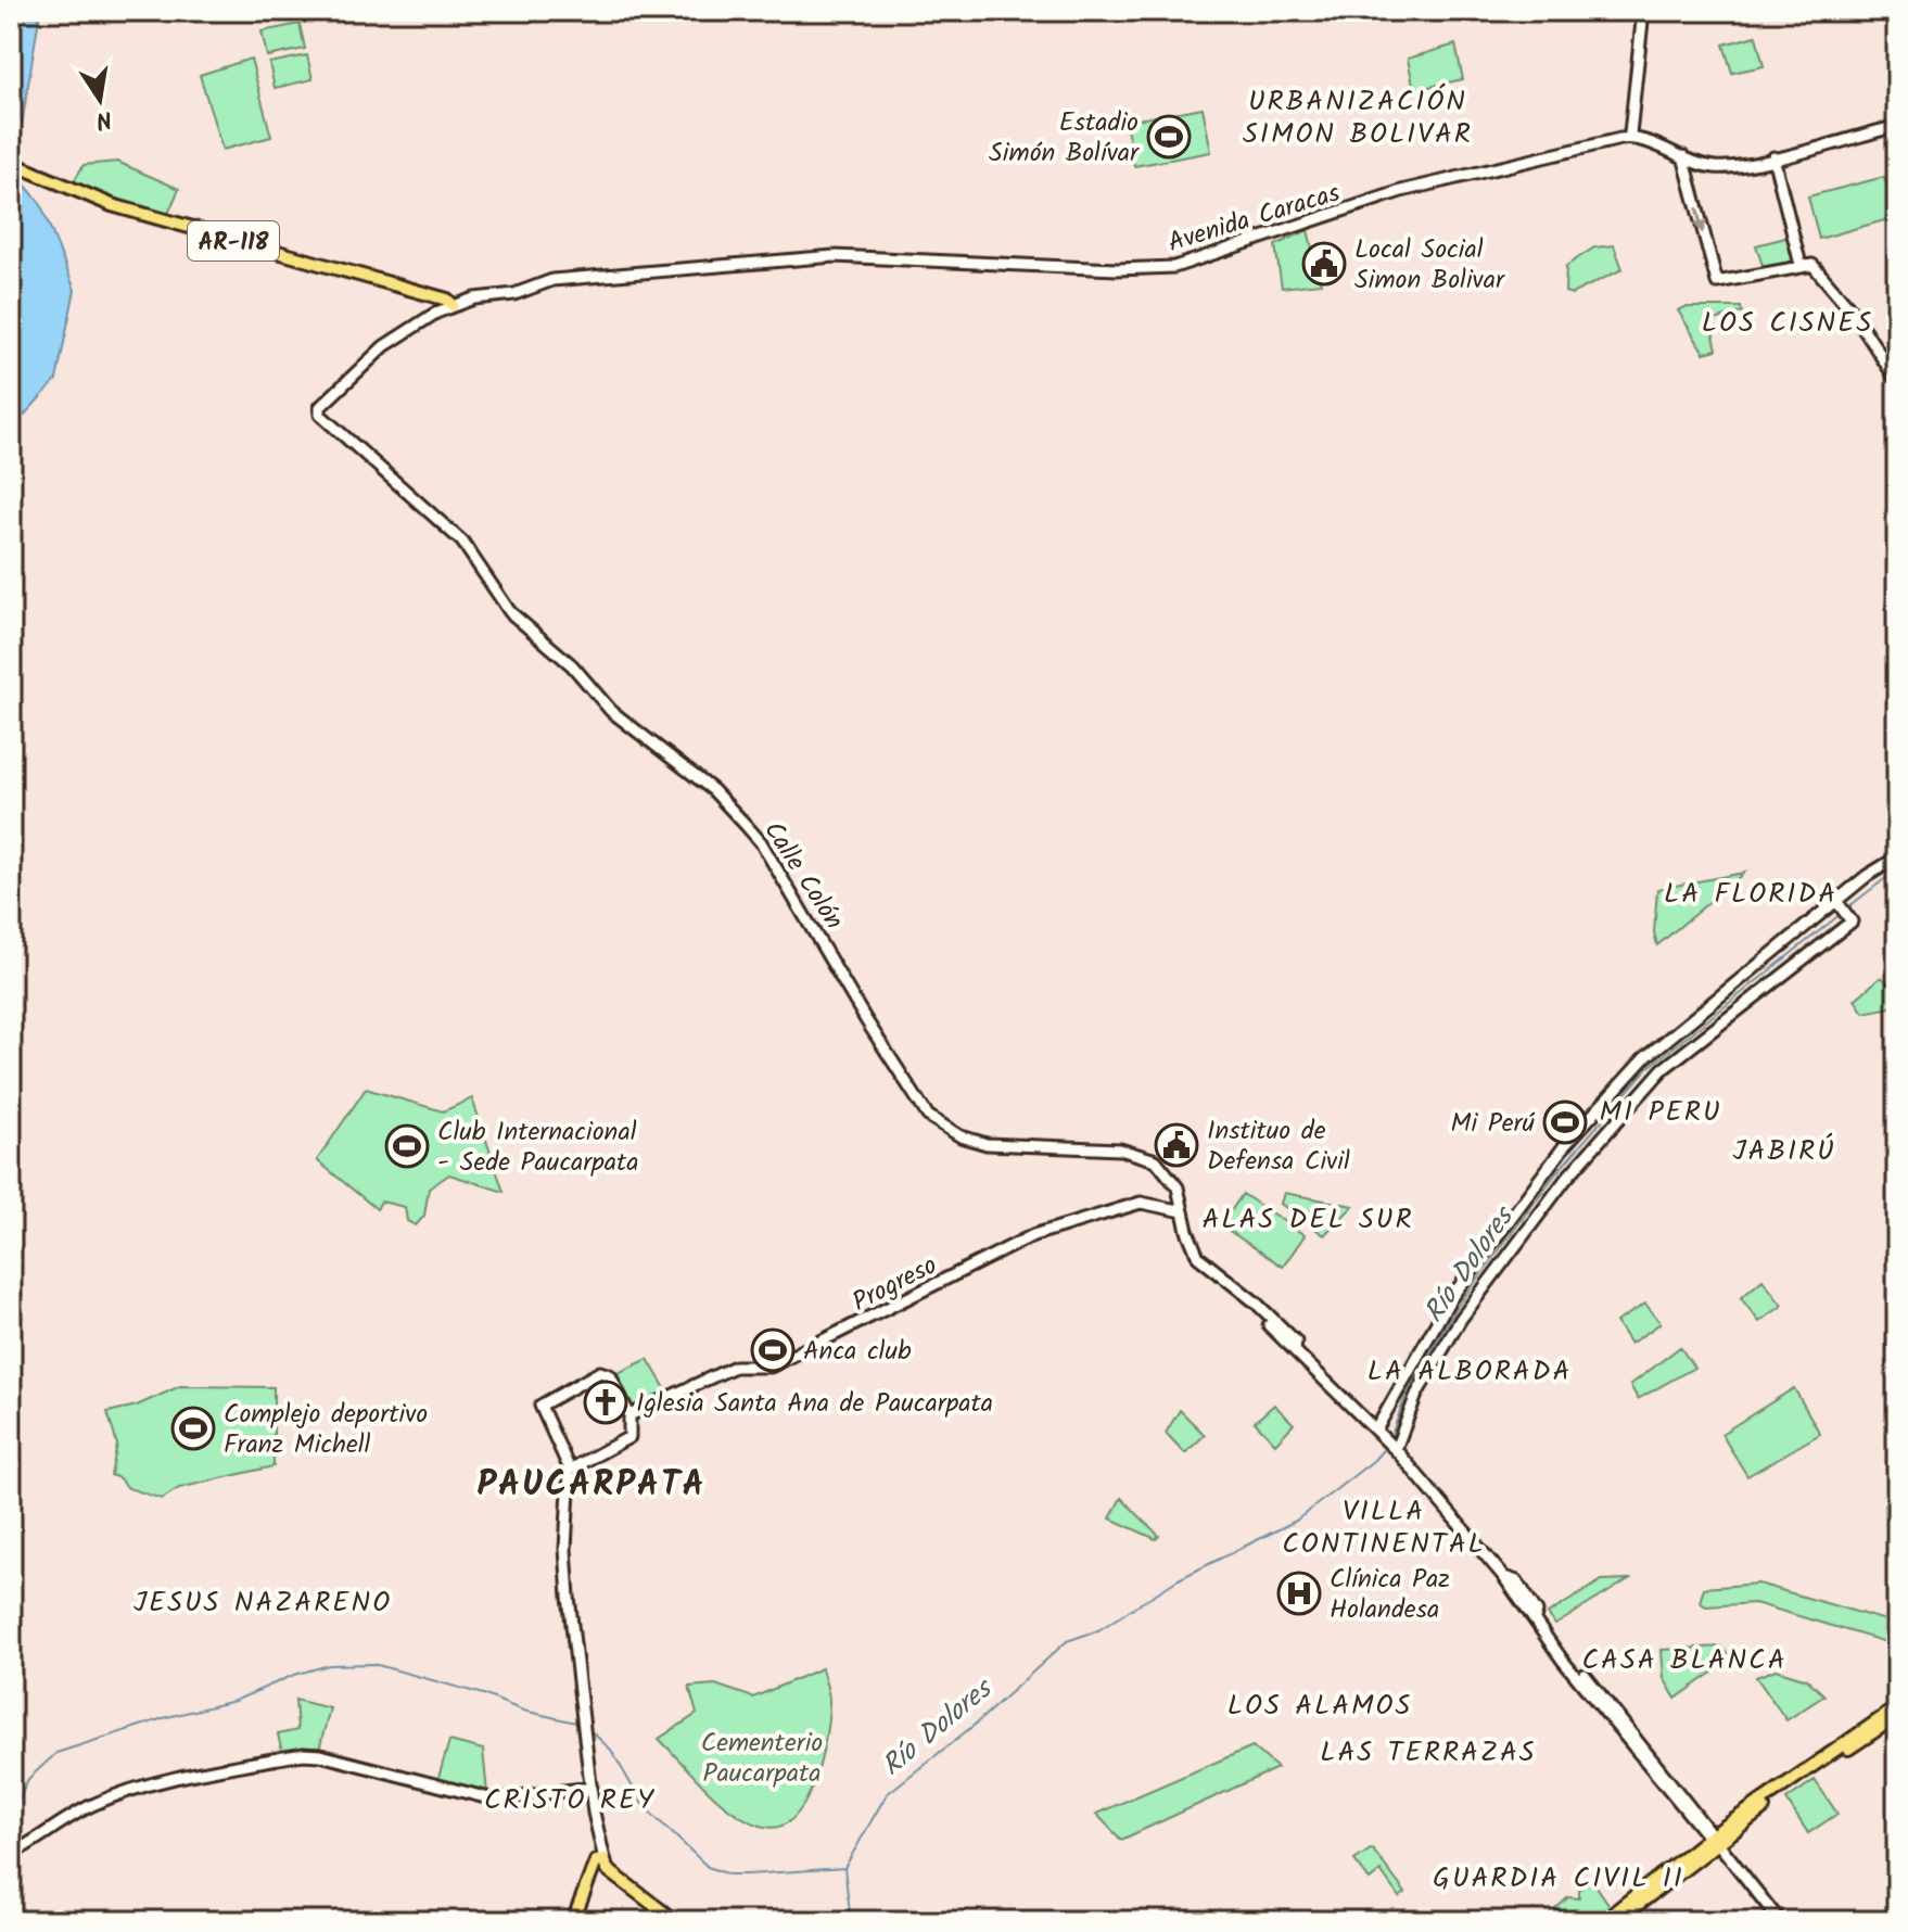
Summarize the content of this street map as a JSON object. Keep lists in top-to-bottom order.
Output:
{
  "streets": {
    "main road": [
      "Avenida Caracas",
      "AR-118",
      "Calle Colón",
      "Progreso"
    ]
  },
  "crossings": [
    ["Avenida Caracas", "Calle Colón"],
    ["Calle Colón", "Progreso"]
  ],
  "districts": [
    "URBANIZACIÓN SIMON BOLIVAR",
    "LOS CISNES",
    "LA FLORIDA",
    "MI PERU",
    "JABIRÚ",
    "ALAS DEL SUR",
    "LA ALBORADA",
    "PAUCARPATA",
    "VILLA CONTINENTAL",
    "JESUS NAZARENO",
    "CASA BLANCA",
    "LOS ALAMOS",
    "LAS TERRAZAS",
    "CRISTO REY",
    "GUARDIA CIVIL II"
  ],
  "water": ["Río Dolores"],
  "parks": ["Cementerio Paucarpata"],
  "places": {
    "sports": [
      "Estadio Simón Bolívar",
      "Mi Perú",
      "Club Internacional - Sede Paucarpata",
      "Anca club",
      "Complejo deportivo Franz Michell"
    ],
    "public building": ["Local Social Simon Bolivar", "Instituo de Defensa Civil"],
    "church": ["Iglesia Santa Ana de Paucarpata"],
    "hospital": ["Clínica Paz Holandesa"]
  },
  "north": "bottom"
}
